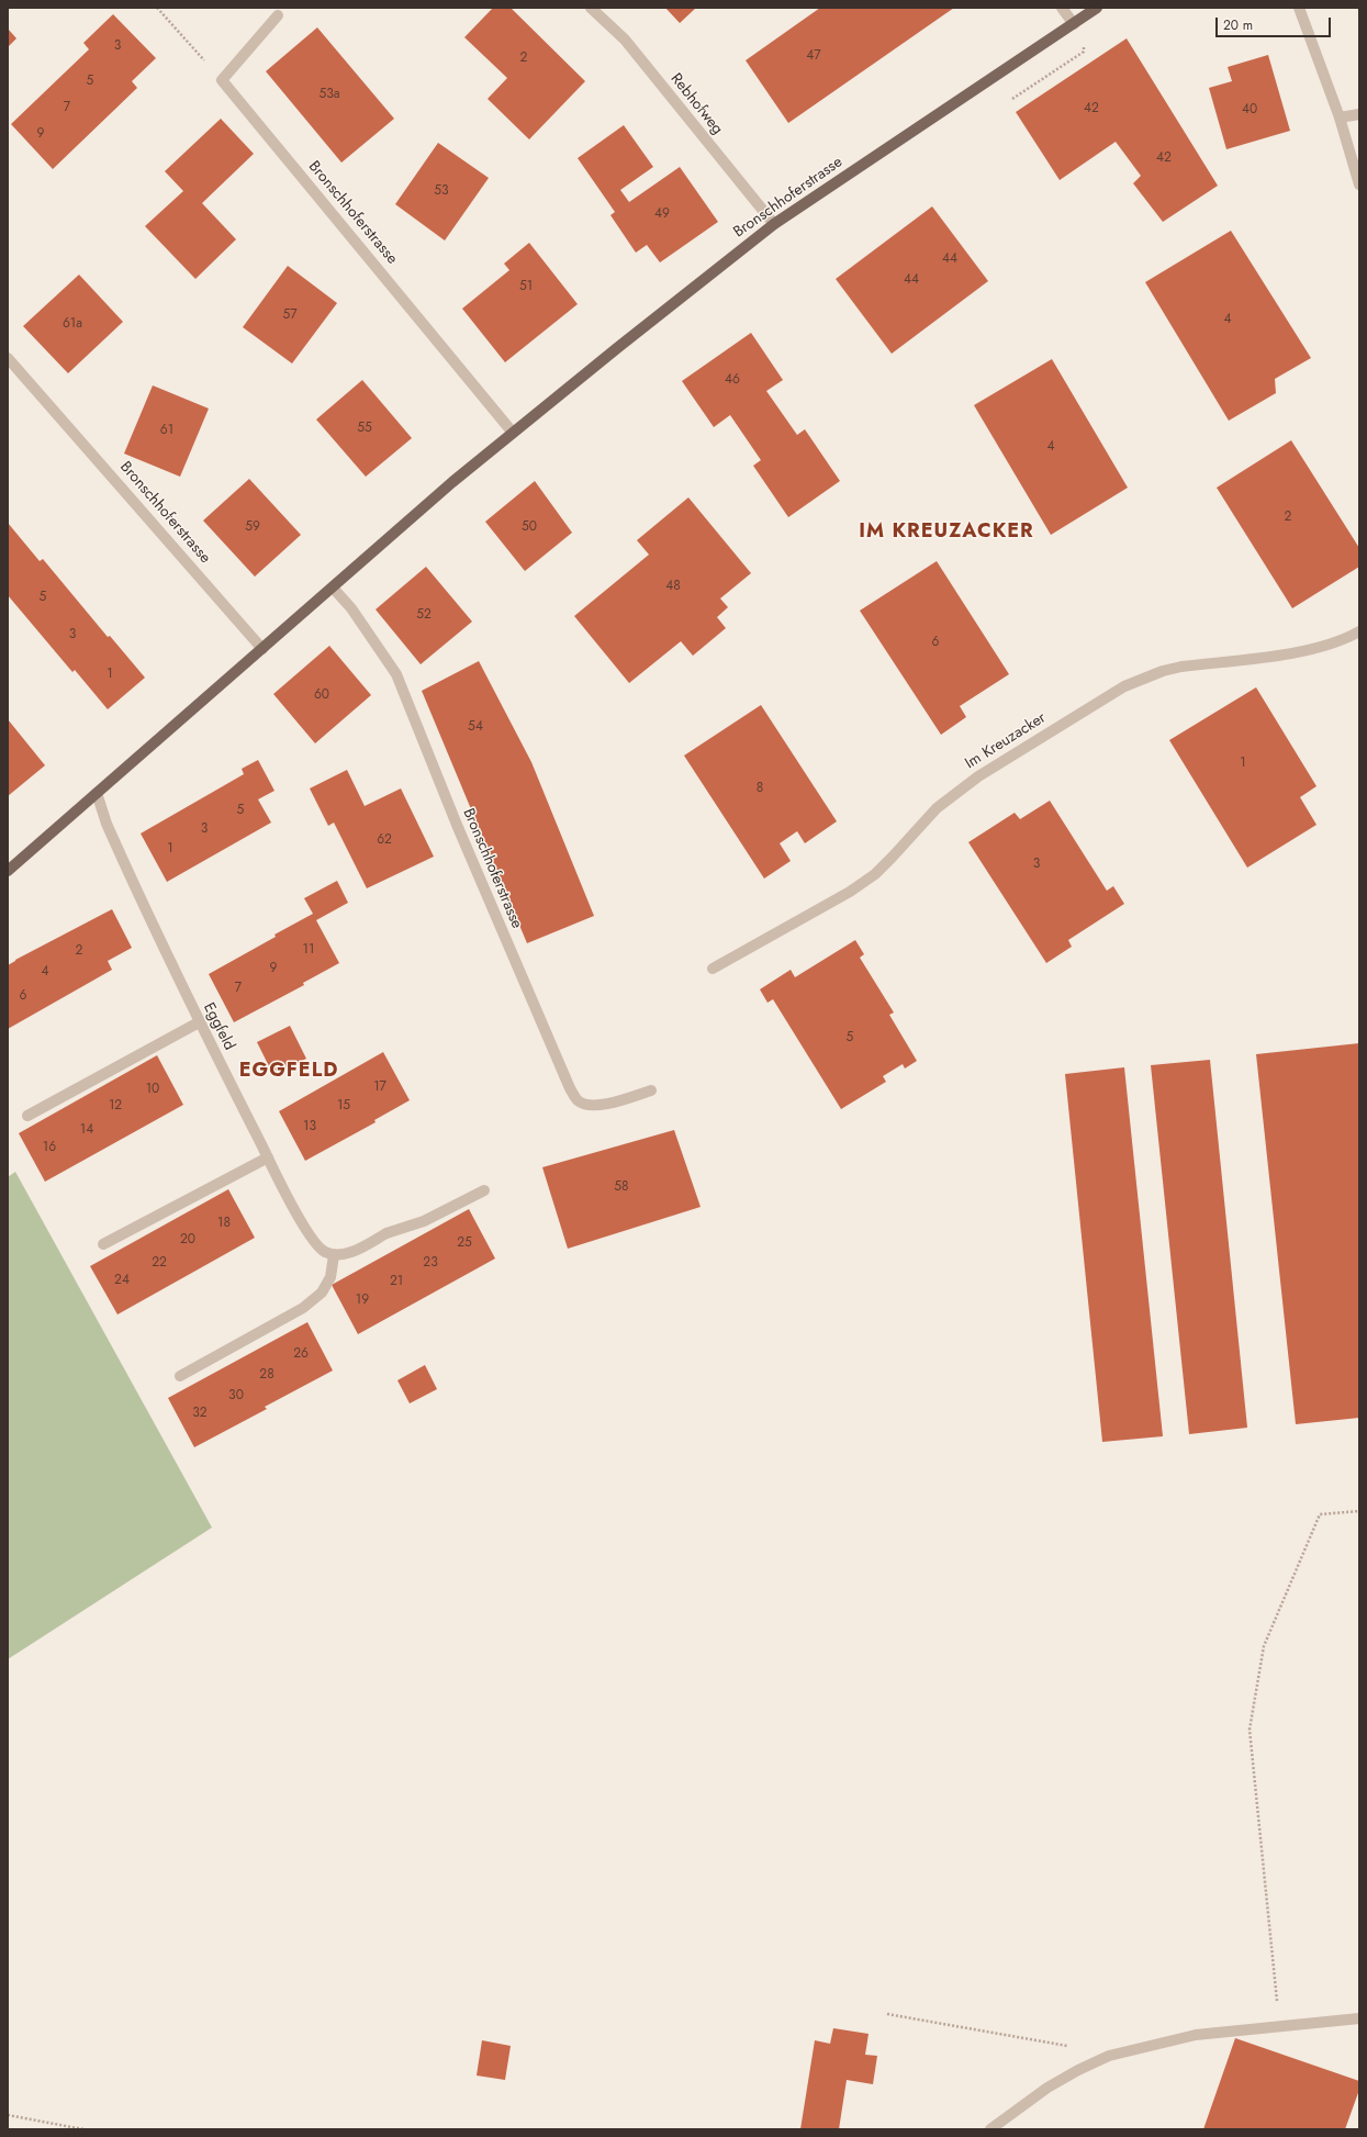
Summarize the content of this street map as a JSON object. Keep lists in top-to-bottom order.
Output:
{
  "streets": {
    "main road": ["Bronschhoferstrasse"],
    "street": ["Rebhofweg", "Im Kreuzacker", "Eggfeld"]
  },
  "crossings": [
    ["Rebhofweg", "Bronschhoferstrasse"],
    ["Bronschhoferstrasse", "Eggfeld"]
  ],
  "districts": ["IM KREUZACKER", "EGGFELD"],
  "house_numbers": [
    "3",
    "47",
    "2",
    "5",
    "53a",
    "7",
    "42",
    "40",
    "9",
    "42",
    "53",
    "49",
    "44",
    "44",
    "51",
    "57",
    "4",
    "61a",
    "46",
    "55",
    "61",
    "4",
    "2",
    "59",
    "50",
    "48",
    "5",
    "52",
    "3",
    "6",
    "1",
    "60",
    "54",
    "1",
    "8",
    "5",
    "3",
    "62",
    "1",
    "3",
    "11",
    "2",
    "9",
    "4",
    "7",
    "6",
    "5",
    "17",
    "10",
    "12",
    "15",
    "13",
    "14",
    "16",
    "58",
    "18",
    "20",
    "25",
    "22",
    "23",
    "24",
    "21",
    "19",
    "26",
    "28",
    "30",
    "32"
  ],
  "scale_bar": "20 m"
}
